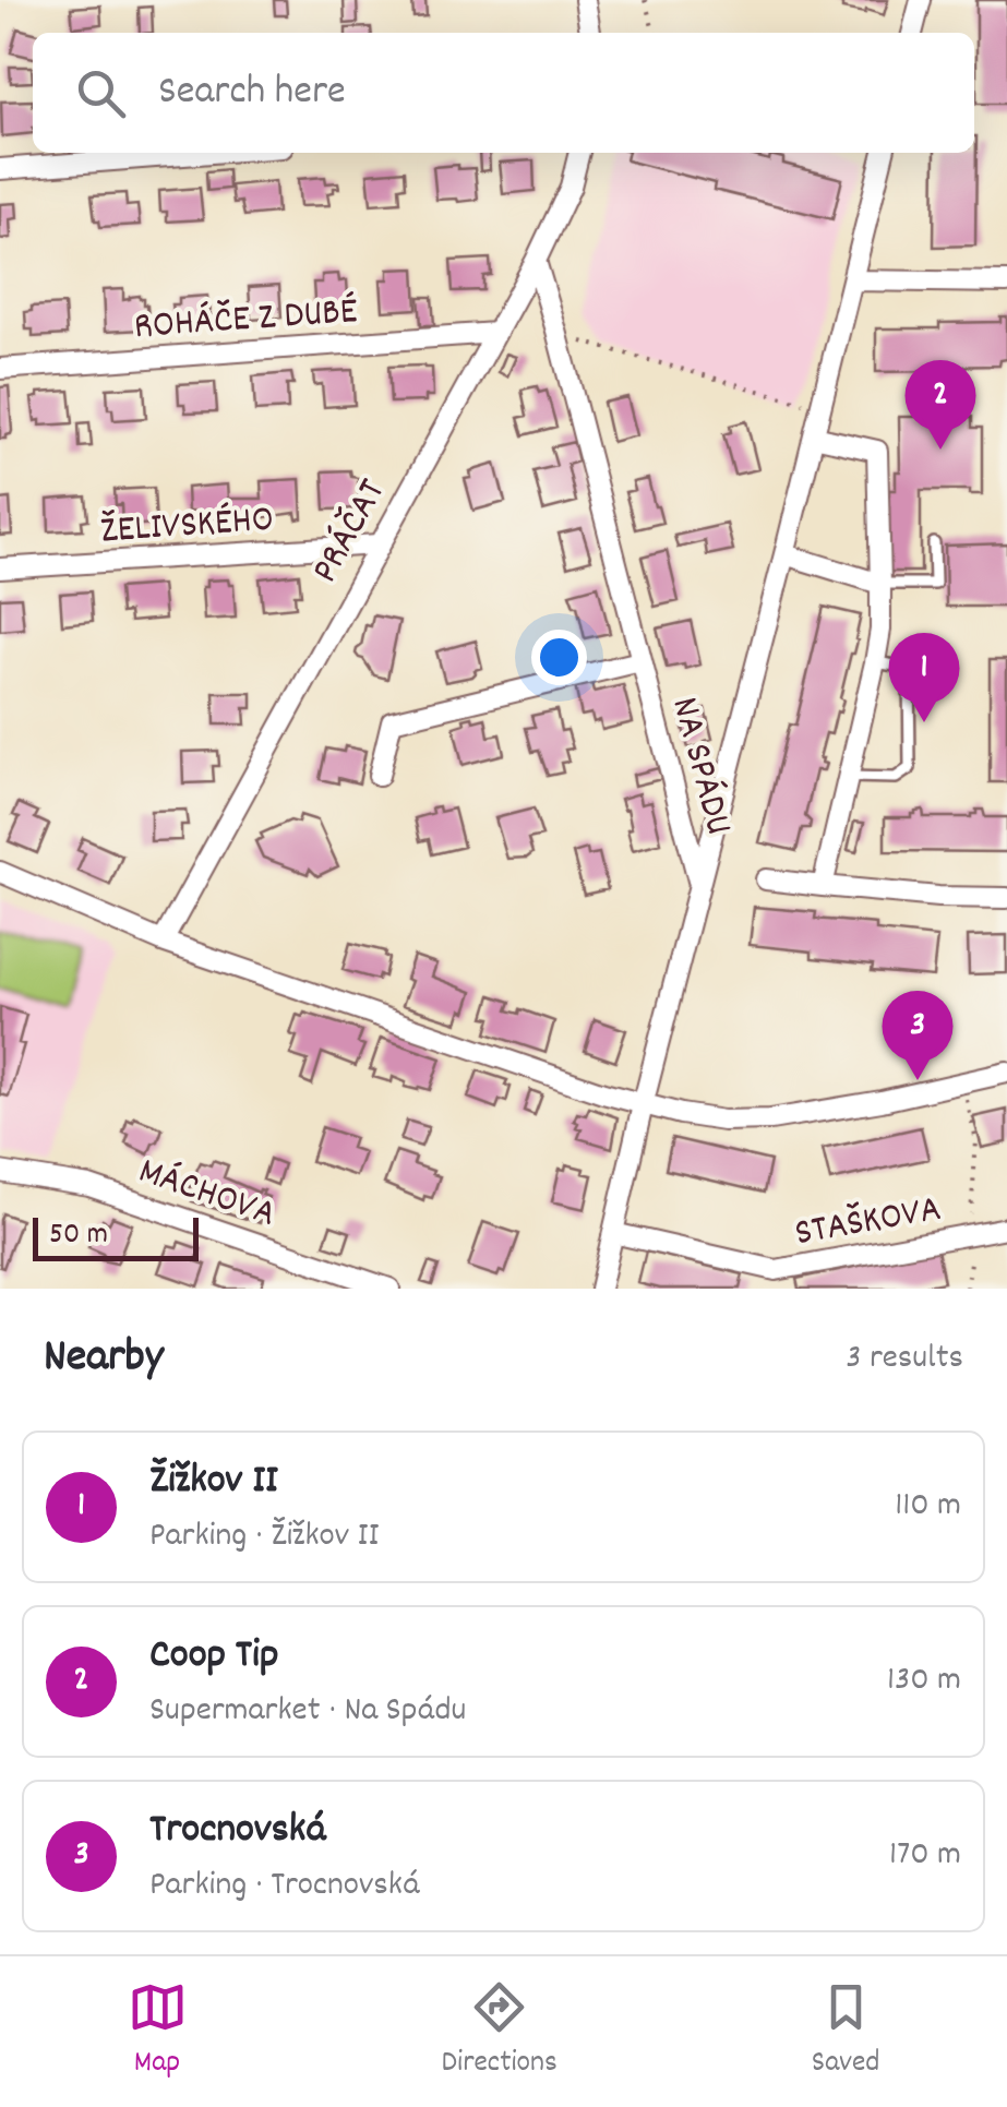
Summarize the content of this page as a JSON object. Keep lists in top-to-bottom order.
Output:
{
  "streets": {
    "street": [
      "ROHÁČE Z DUBÉ",
      "ŽELIVSKÉHO",
      "PRÁČAT",
      "NA SPÁDU",
      "MÁCHOVA",
      "STAŠKOVA"
    ]
  },
  "crossings": [
    ["ROHÁČE Z DUBÉ", "PRÁČAT"],
    ["ŽELIVSKÉHO", "PRÁČAT"],
    ["PRÁČAT", "NA SPÁDU"],
    ["NA SPÁDU", "STAŠKOVA"]
  ],
  "scale_bar": "50 m",
  "page": {
    "search": "Search here",
    "pins": ["2", "1", "3"],
    "scale": "50 m",
    "heading": ["Nearby", "3 results"],
    "list": [
      {
        "mark": "1",
        "name": "Žižkov II",
        "note": "Parking · Žižkov II",
        "value": "110 m"
      },
      {
        "mark": "2",
        "name": "Coop Tip",
        "note": "Supermarket · Na Spádu",
        "value": "130 m"
      },
      {
        "mark": "3",
        "name": "Trocnovská",
        "note": "Parking · Trocnovská",
        "value": "170 m"
      }
    ],
    "nav": ["Map", "Directions", "Saved"]
  }
}
